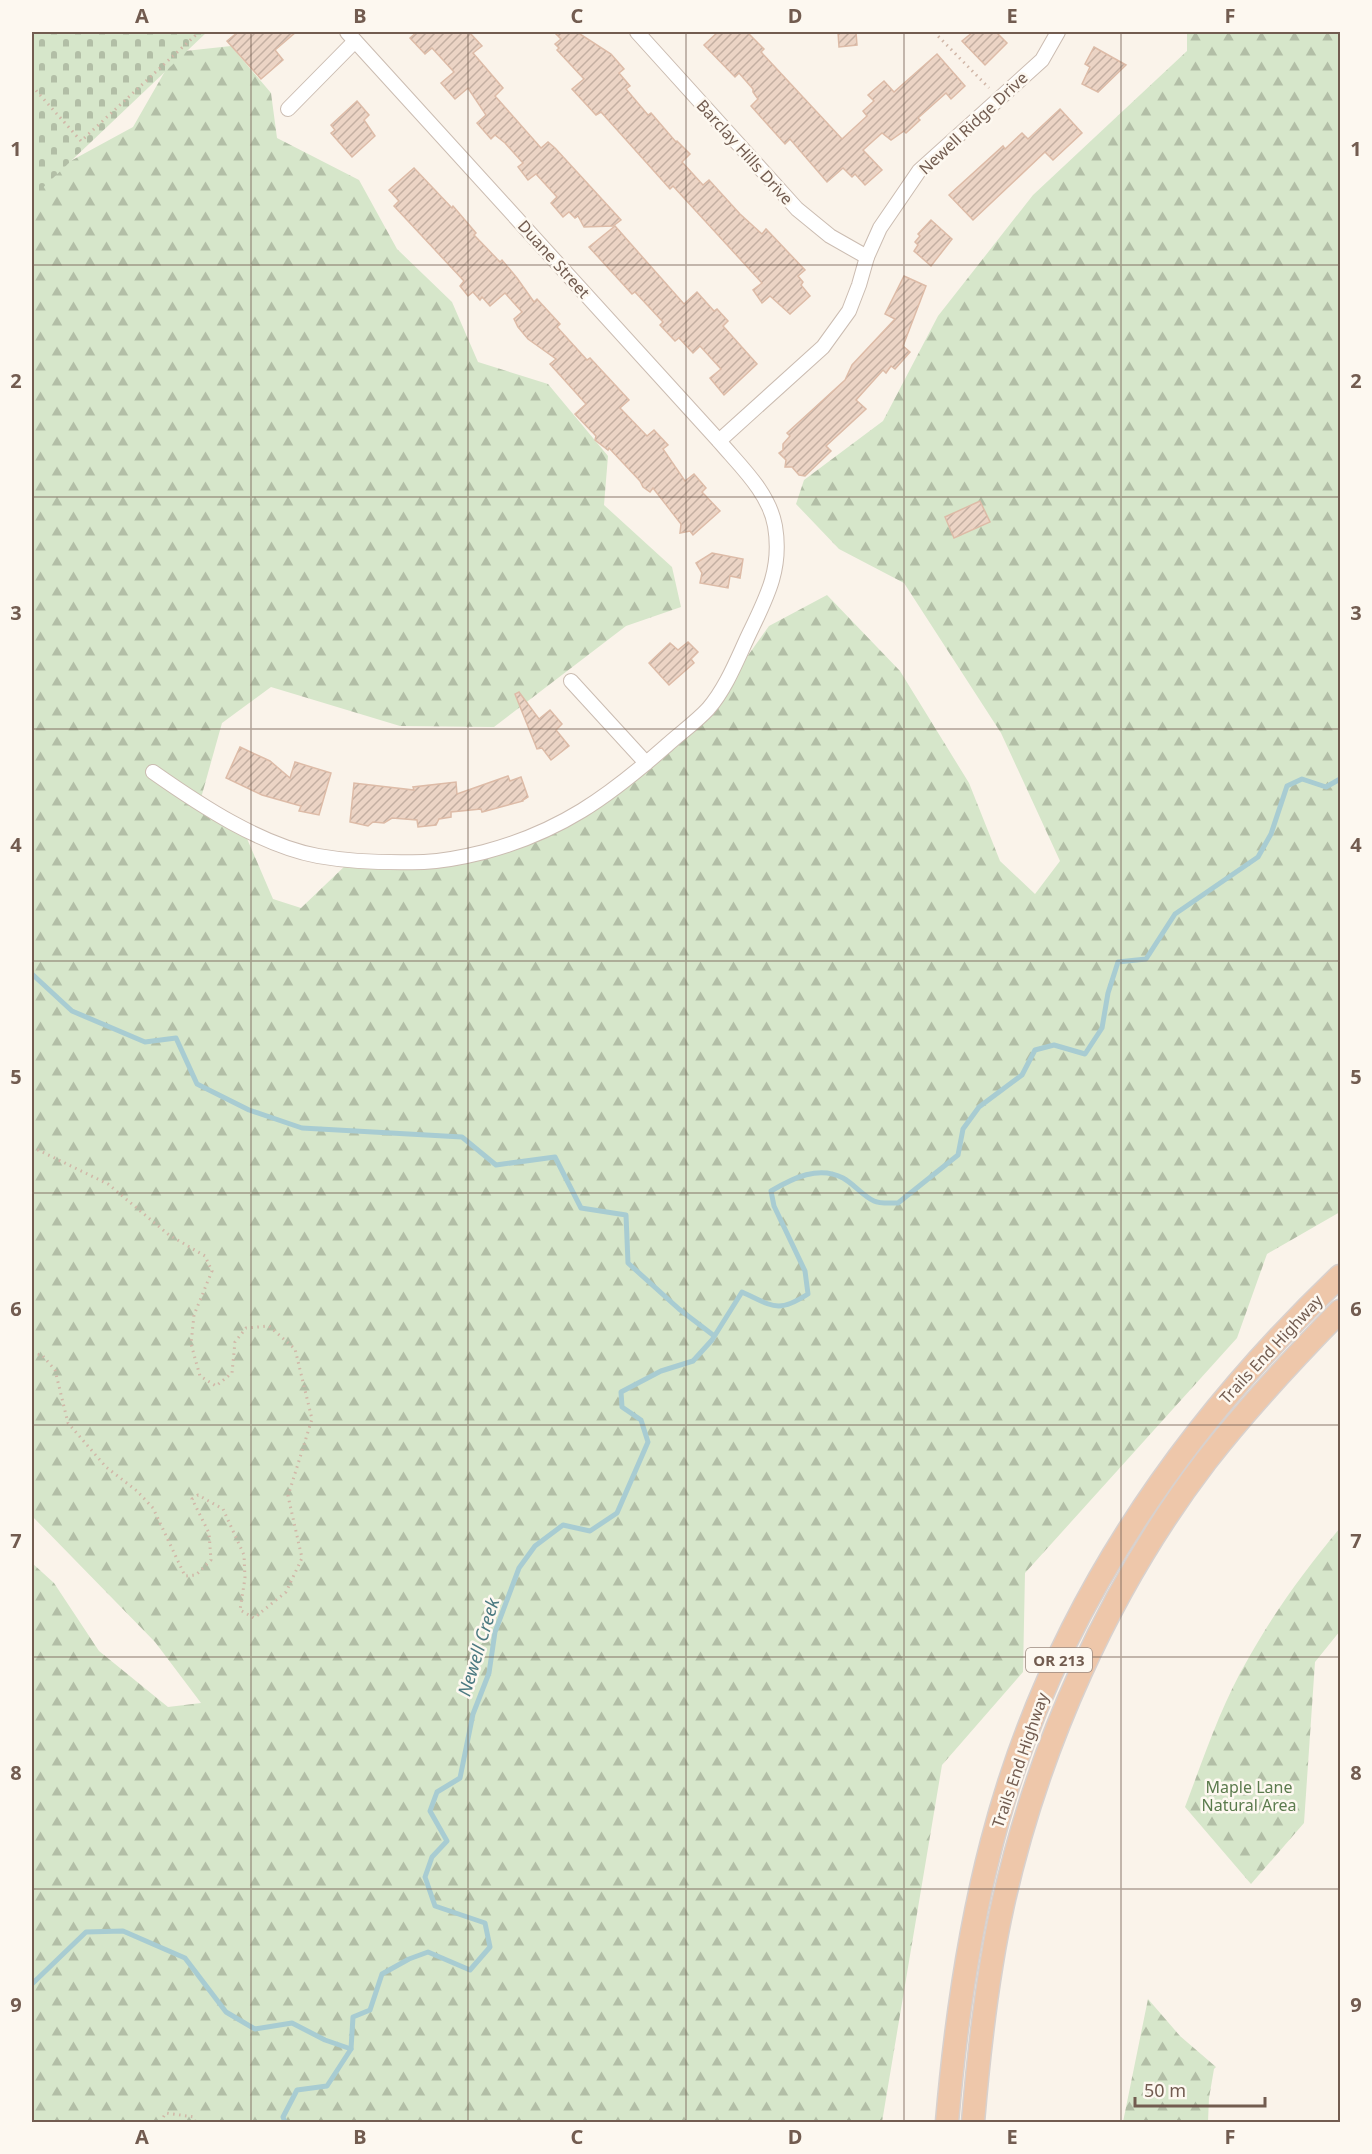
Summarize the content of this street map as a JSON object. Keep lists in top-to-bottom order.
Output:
{
  "streets": {
    "highway": ["Trails End Highway", "OR 213"],
    "street": ["Newell Ridge Drive", "Barclay Hills Drive", "Duane Street"]
  },
  "crossings": [
    ["Newell Ridge Drive", "Barclay Hills Drive"],
    ["Newell Ridge Drive", "Duane Street"]
  ],
  "water": ["Newell Creek"],
  "parks": ["Maple Lane Natural Area"],
  "scale_bar": "50 m",
  "grid": {
    "columns": [
      "A",
      "B",
      "C",
      "D",
      "E",
      "F"
    ],
    "rows": [
      "1",
      "2",
      "3",
      "4",
      "5",
      "6",
      "7",
      "8",
      "9"
    ]
  }
}
